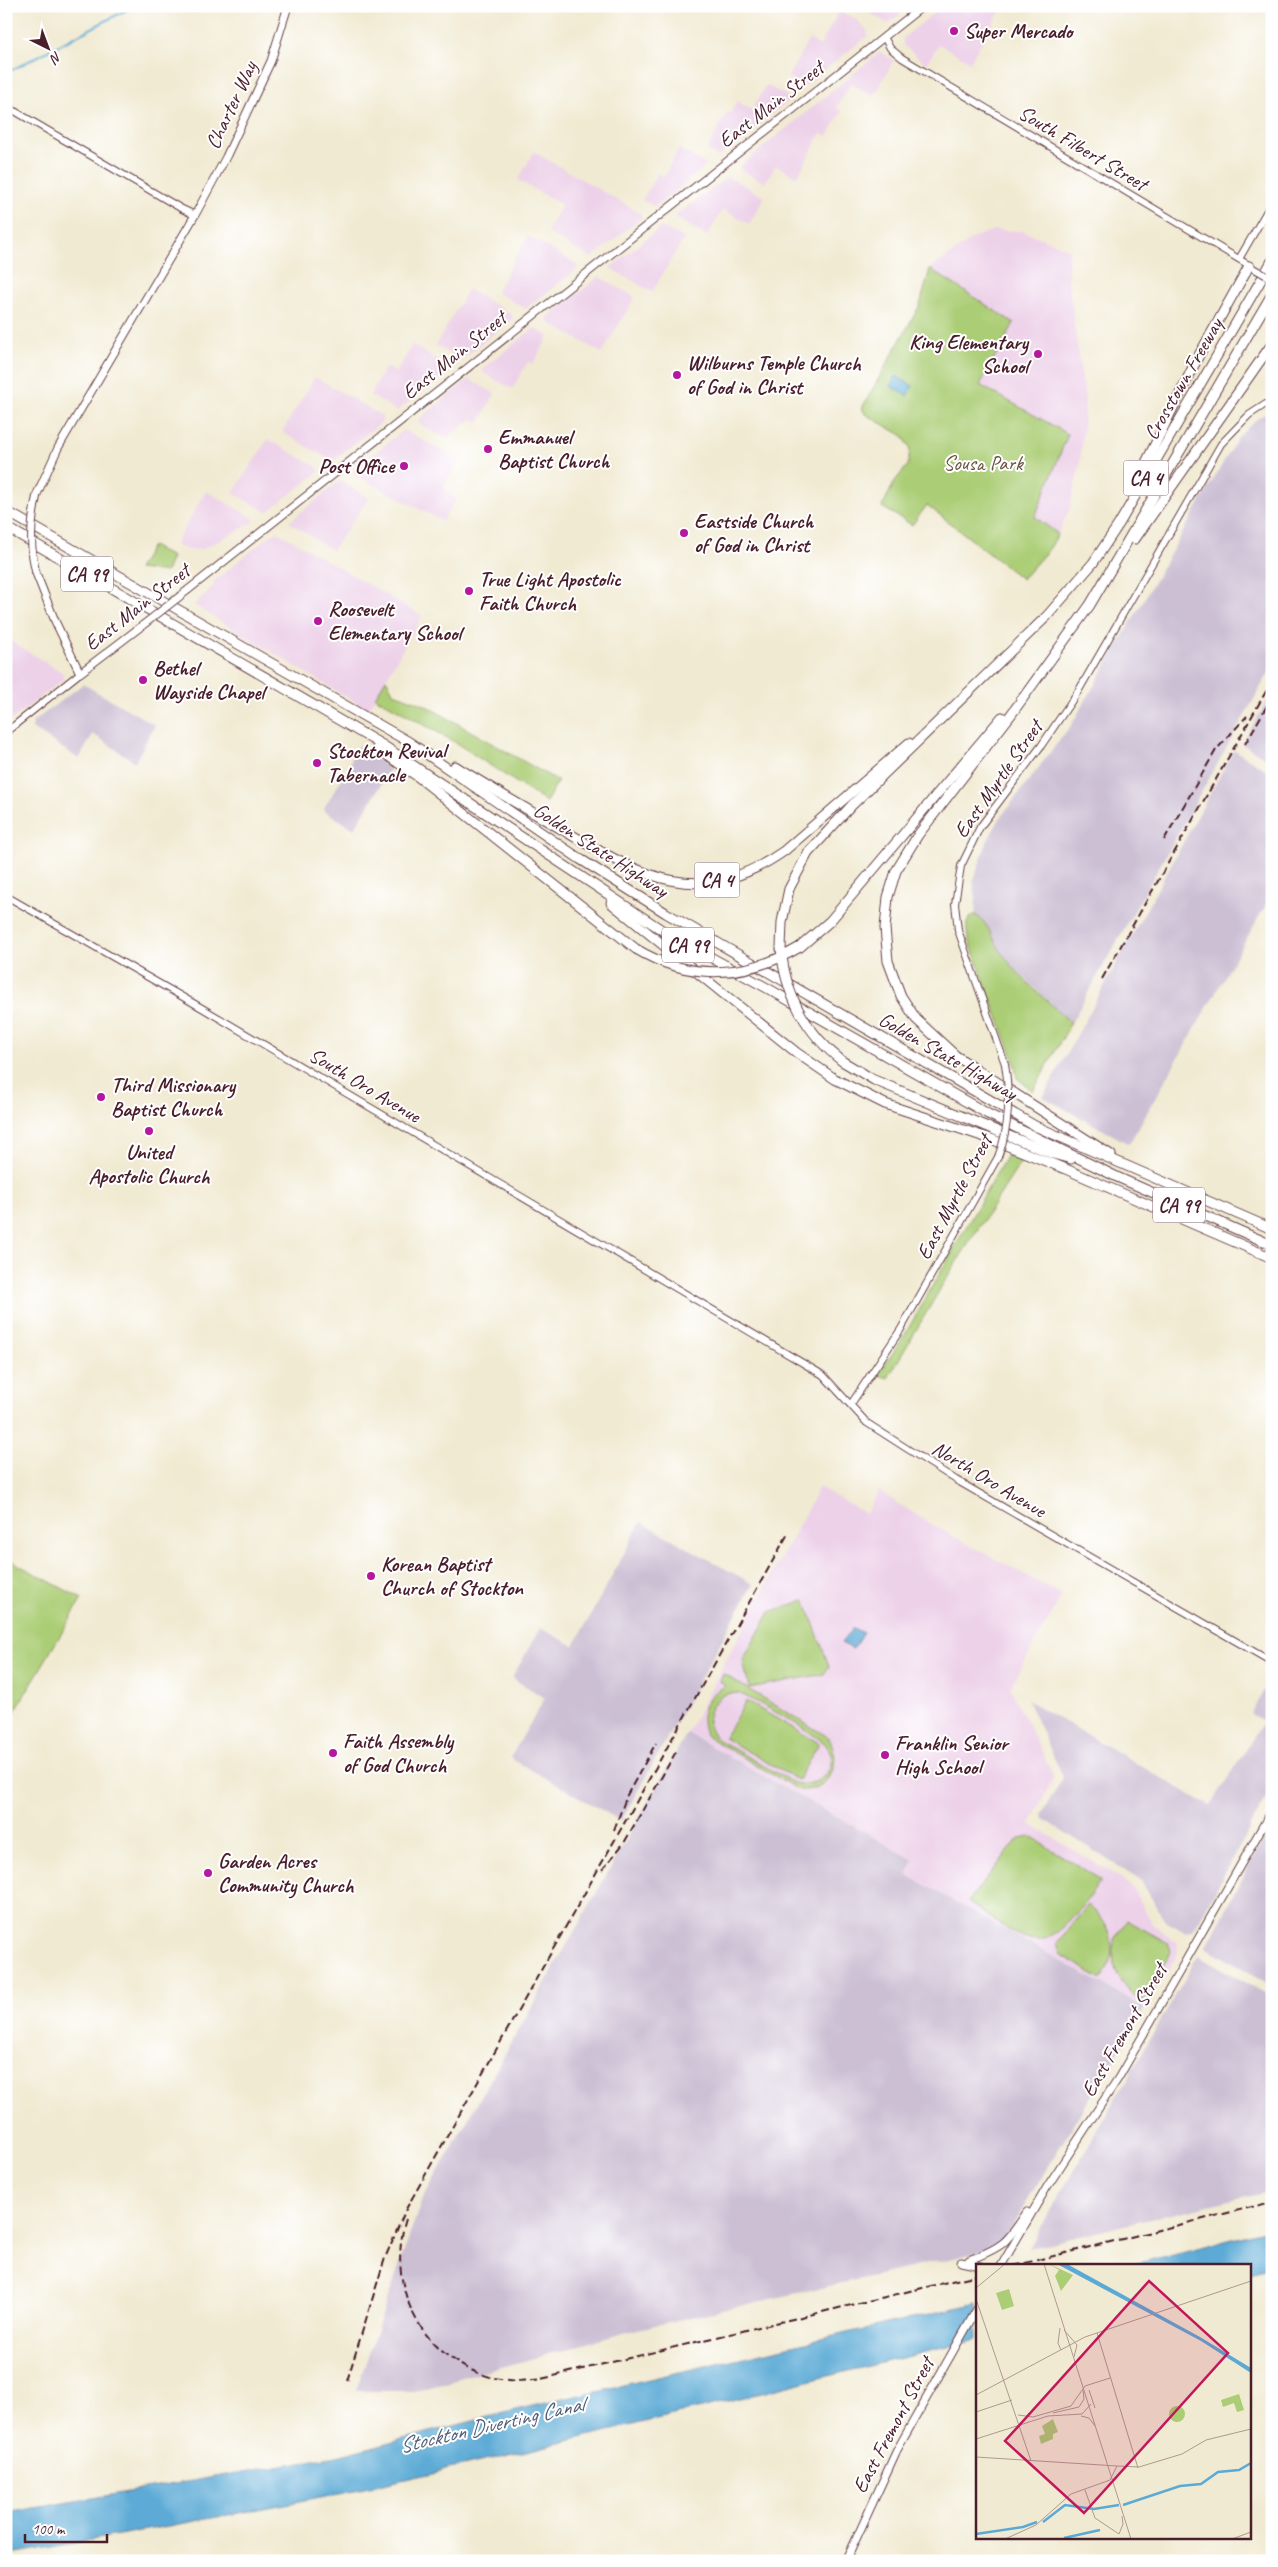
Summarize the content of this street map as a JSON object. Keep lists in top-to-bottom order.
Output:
{
  "streets": {
    "highway": [
      "Crosstown Freeway",
      "CA 4",
      "CA 99",
      "Golden State Highway"
    ],
    "main road": ["East Main Street", "Charter Way", "East Fremont Street"],
    "street": [
      "South Filbert Street",
      "East Myrtle Street",
      "South Oro Avenue",
      "North Oro Avenue"
    ]
  },
  "crossings": [
    ["East Main Street", "Charter Way"],
    ["East Main Street", "South Filbert Street"],
    ["Crosstown Freeway", "CA 4"],
    ["CA 4", "Golden State Highway"],
    ["East Myrtle Street", "North Oro Avenue"],
    ["South Oro Avenue", "North Oro Avenue"]
  ],
  "water": ["Stockton Diverting Canal"],
  "parks": ["Sousa Park"],
  "places": [
    "Super Mercado",
    "King Elementary School",
    "Wilburns Temple Church of God in Christ",
    "Emmanuel Baptist Church",
    "Post Office",
    "Eastside Church of God in Christ",
    "True Light Apostolic Faith Church",
    "Roosevelt Elementary School",
    "Bethel Wayside Chapel",
    "Stockton Revival Tabernacle",
    "Third Missionary Baptist Church",
    "United Apostolic Church",
    "Korean Baptist Church of Stockton",
    "Faith Assembly of God Church",
    "Franklin Senior High School",
    "Garden Acres Community Church"
  ],
  "scale_bar": "100 m",
  "north": "bottom right"
}
